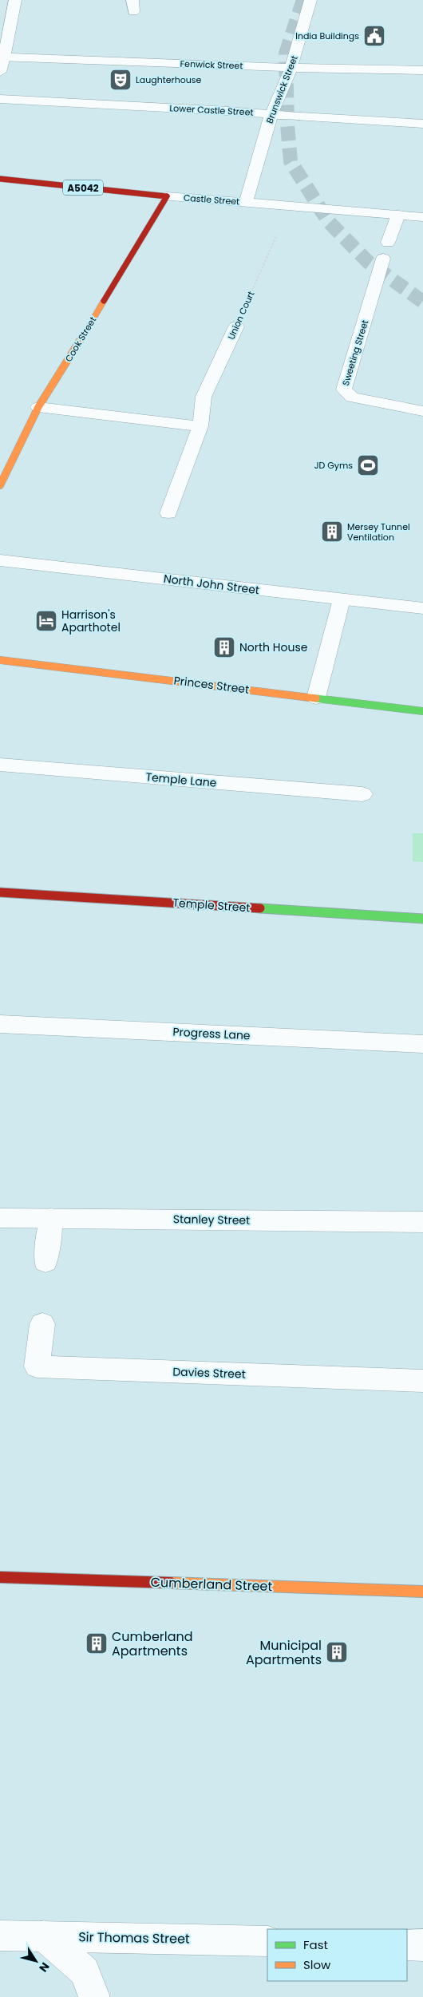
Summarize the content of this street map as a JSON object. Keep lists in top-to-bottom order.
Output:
{
  "streets": {
    "street": [
      "Fenwick Street",
      "Brunswick Street",
      "Lower Castle Street",
      "A5042",
      "Castle Street",
      "Union Court",
      "Cook Street",
      "Sweeting Street",
      "North John Street",
      "Princes Street",
      "Temple Lane",
      "Temple Street",
      "Progress Lane",
      "Stanley Street",
      "Davies Street",
      "Cumberland Street",
      "Sir Thomas Street"
    ]
  },
  "crossings": [
    ["Fenwick Street", "Brunswick Street"],
    ["Brunswick Street", "Lower Castle Street"],
    ["Brunswick Street", "Castle Street"],
    ["Castle Street", "Union Court"],
    ["Castle Street", "Cook Street"]
  ],
  "places": {
    "public building": ["India Buildings"],
    "theatre": ["Laughterhouse"],
    "sports": ["JD Gyms"],
    "building": [
      "Mersey Tunnel Ventilation",
      "North House",
      "Cumberland Apartments",
      "Municipal Apartments"
    ],
    "hotel": ["Harrison's Aparthotel"]
  },
  "legend": ["Fast", "Slow"],
  "north": "bottom right"
}
